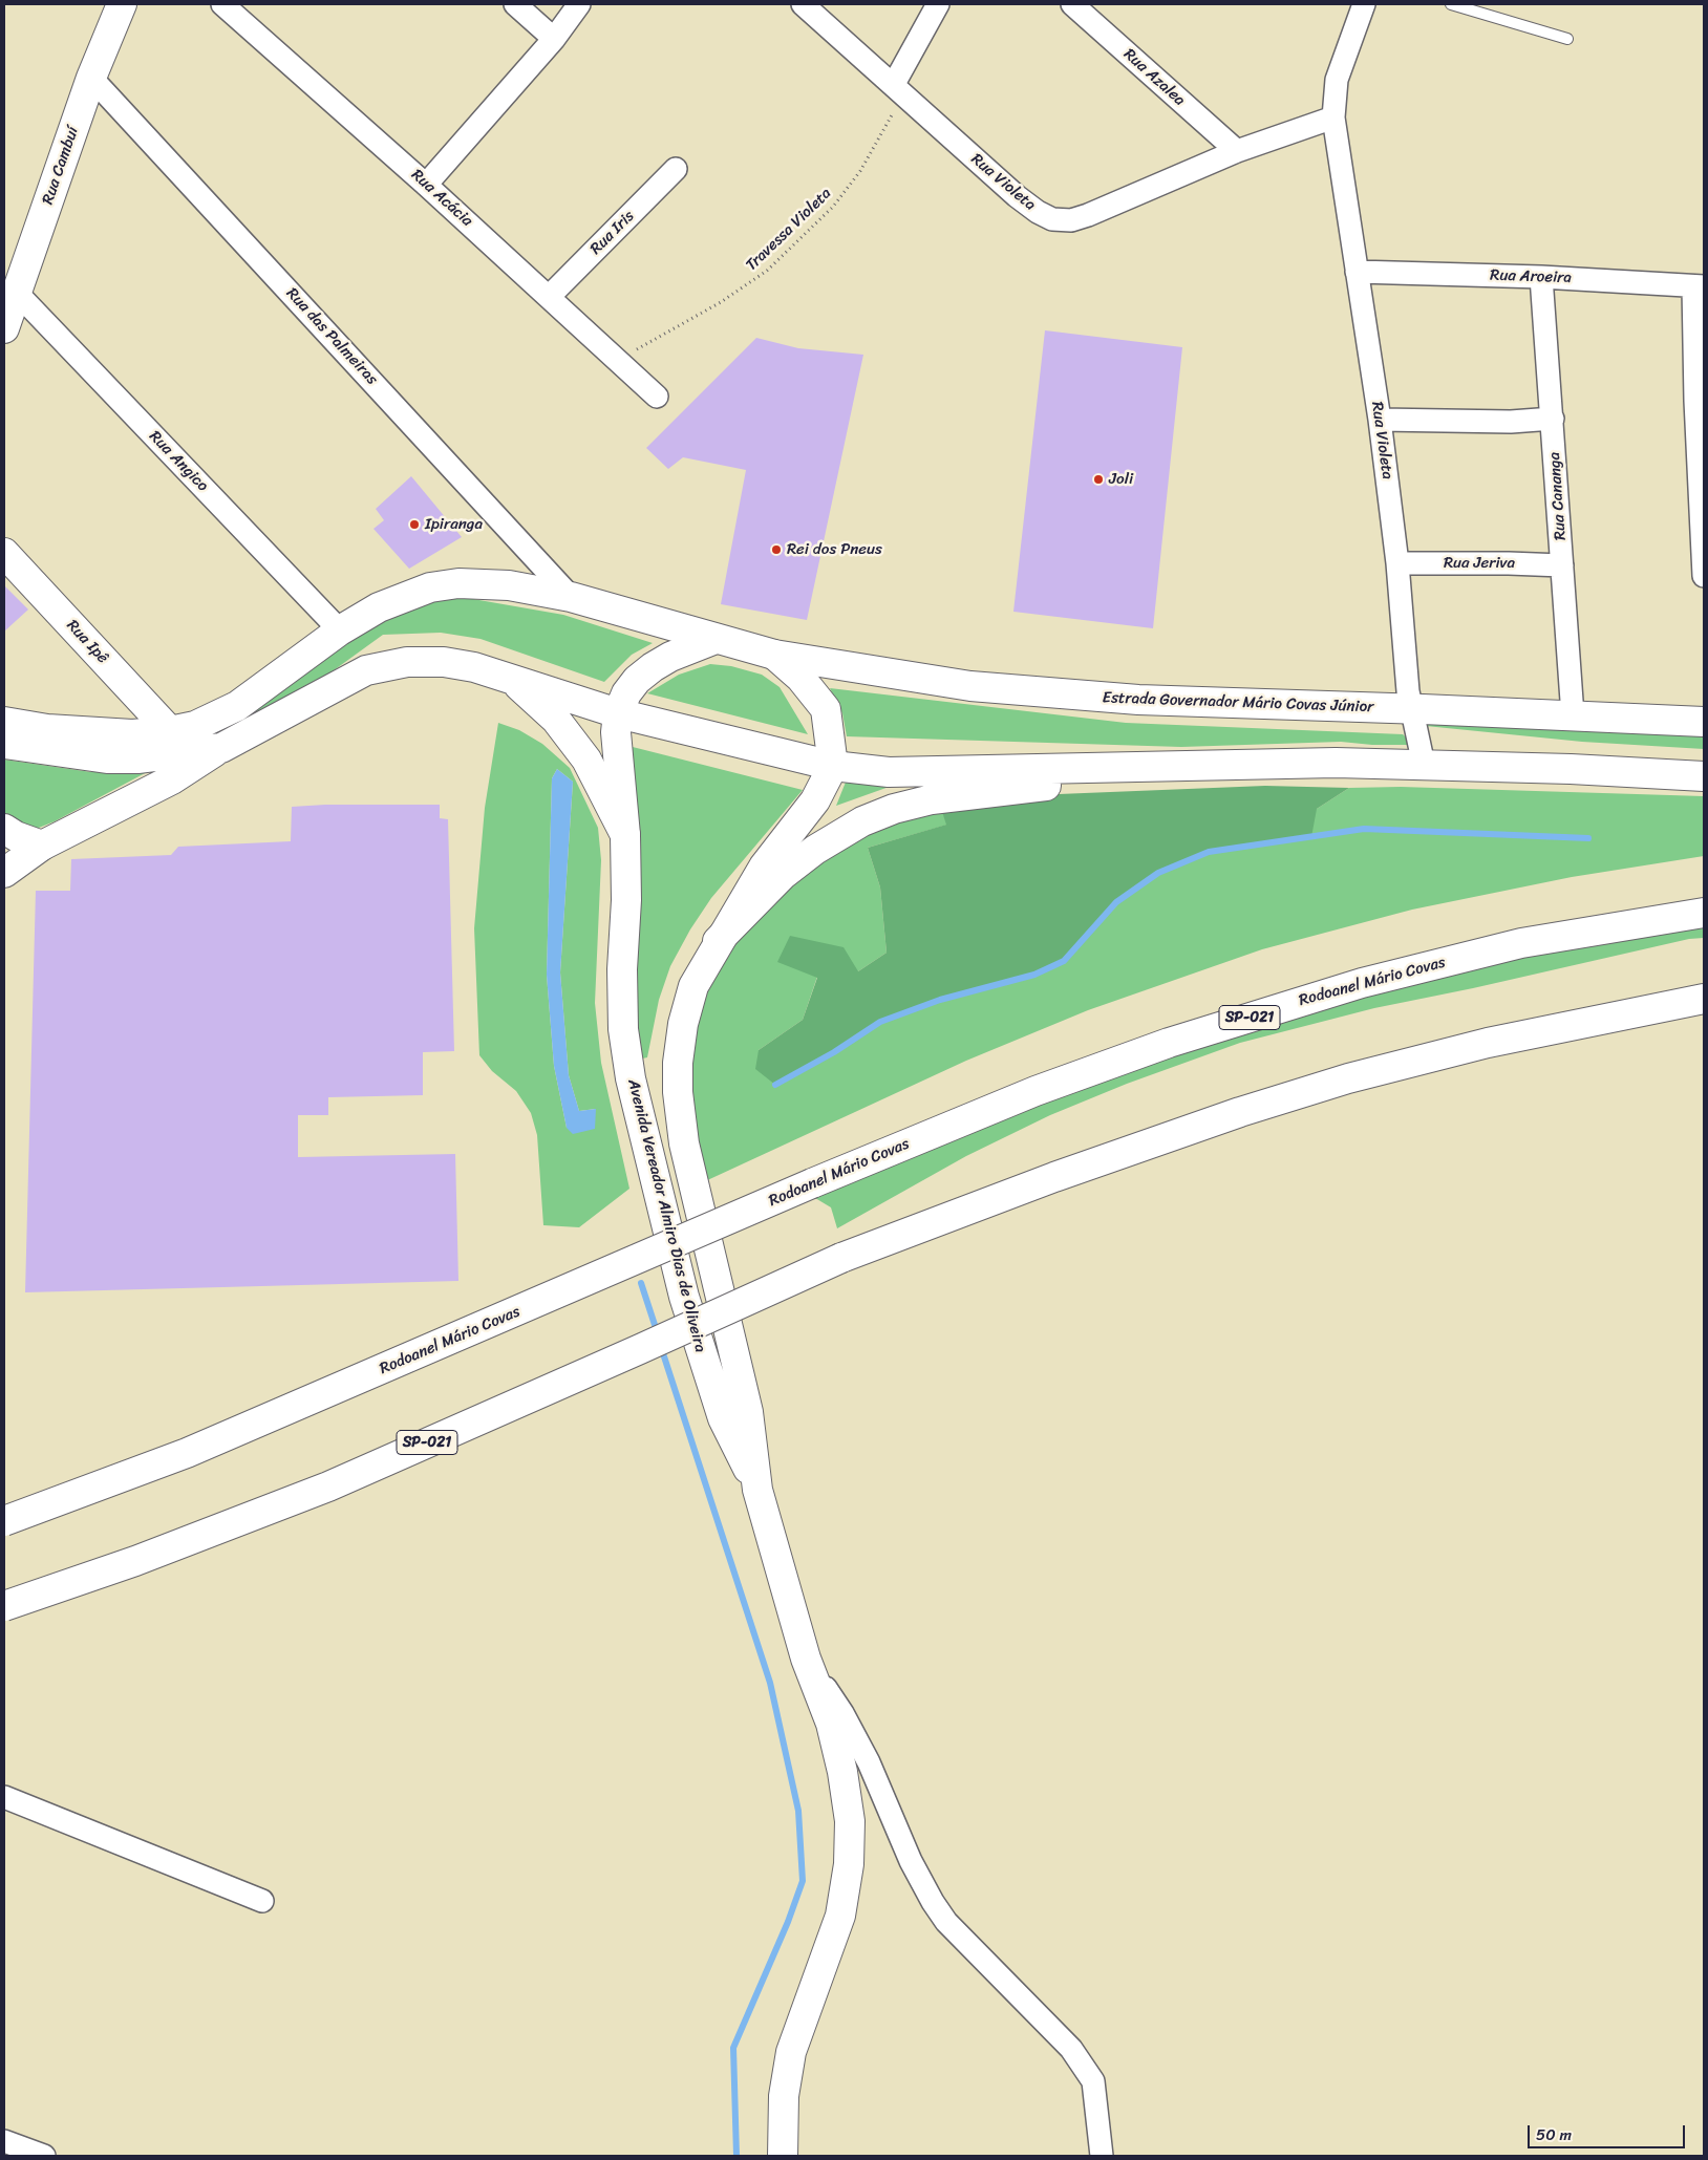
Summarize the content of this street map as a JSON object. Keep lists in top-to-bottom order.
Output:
{
  "streets": {
    "main road": [
      "Rua Cambuí",
      "Rua Ipê",
      "Estrada Governador Mário Covas Júnior",
      "Rodoanel Mário Covas",
      "SP-021",
      "Avenida Vereador Almiro Dias de Oliveira"
    ],
    "street": [
      "Rua Azalea",
      "Rua Violeta",
      "Rua Acácia",
      "Rua Iris",
      "Rua Aroeira",
      "Rua das Palmeiras",
      "Rua Angico",
      "Rua Cananga",
      "Rua Jeriva"
    ],
    "path": ["Travessa Violeta"]
  },
  "crossings": [
    ["Rua Azalea", "Rua Violeta"],
    ["Rua Cambuí", "Rua das Palmeiras"],
    ["Rua Cambuí", "Rua Angico"],
    ["Rua Violeta", "Travessa Violeta"],
    ["Rua Violeta", "Rua Aroeira"],
    ["Rua Violeta", "Rua Jeriva"],
    ["Rua Violeta", "Estrada Governador Mário Covas Júnior"],
    ["Rua Acácia", "Travessa Violeta"],
    ["Rua Acácia", "Rua Iris"],
    ["Rua Aroeira", "Rua Cananga"],
    ["Rua das Palmeiras", "Estrada Governador Mário Covas Júnior"],
    ["Rua Angico", "Estrada Governador Mário Covas Júnior"],
    ["Rua Cananga", "Rua Jeriva"],
    ["Rua Cananga", "Estrada Governador Mário Covas Júnior"],
    ["Rua Ipê", "Estrada Governador Mário Covas Júnior"],
    ["Estrada Governador Mário Covas Júnior", "Avenida Vereador Almiro Dias de Oliveira"]
  ],
  "places": ["Joli", "Ipiranga", "Rei dos Pneus"],
  "scale_bar": "50 m"
}
